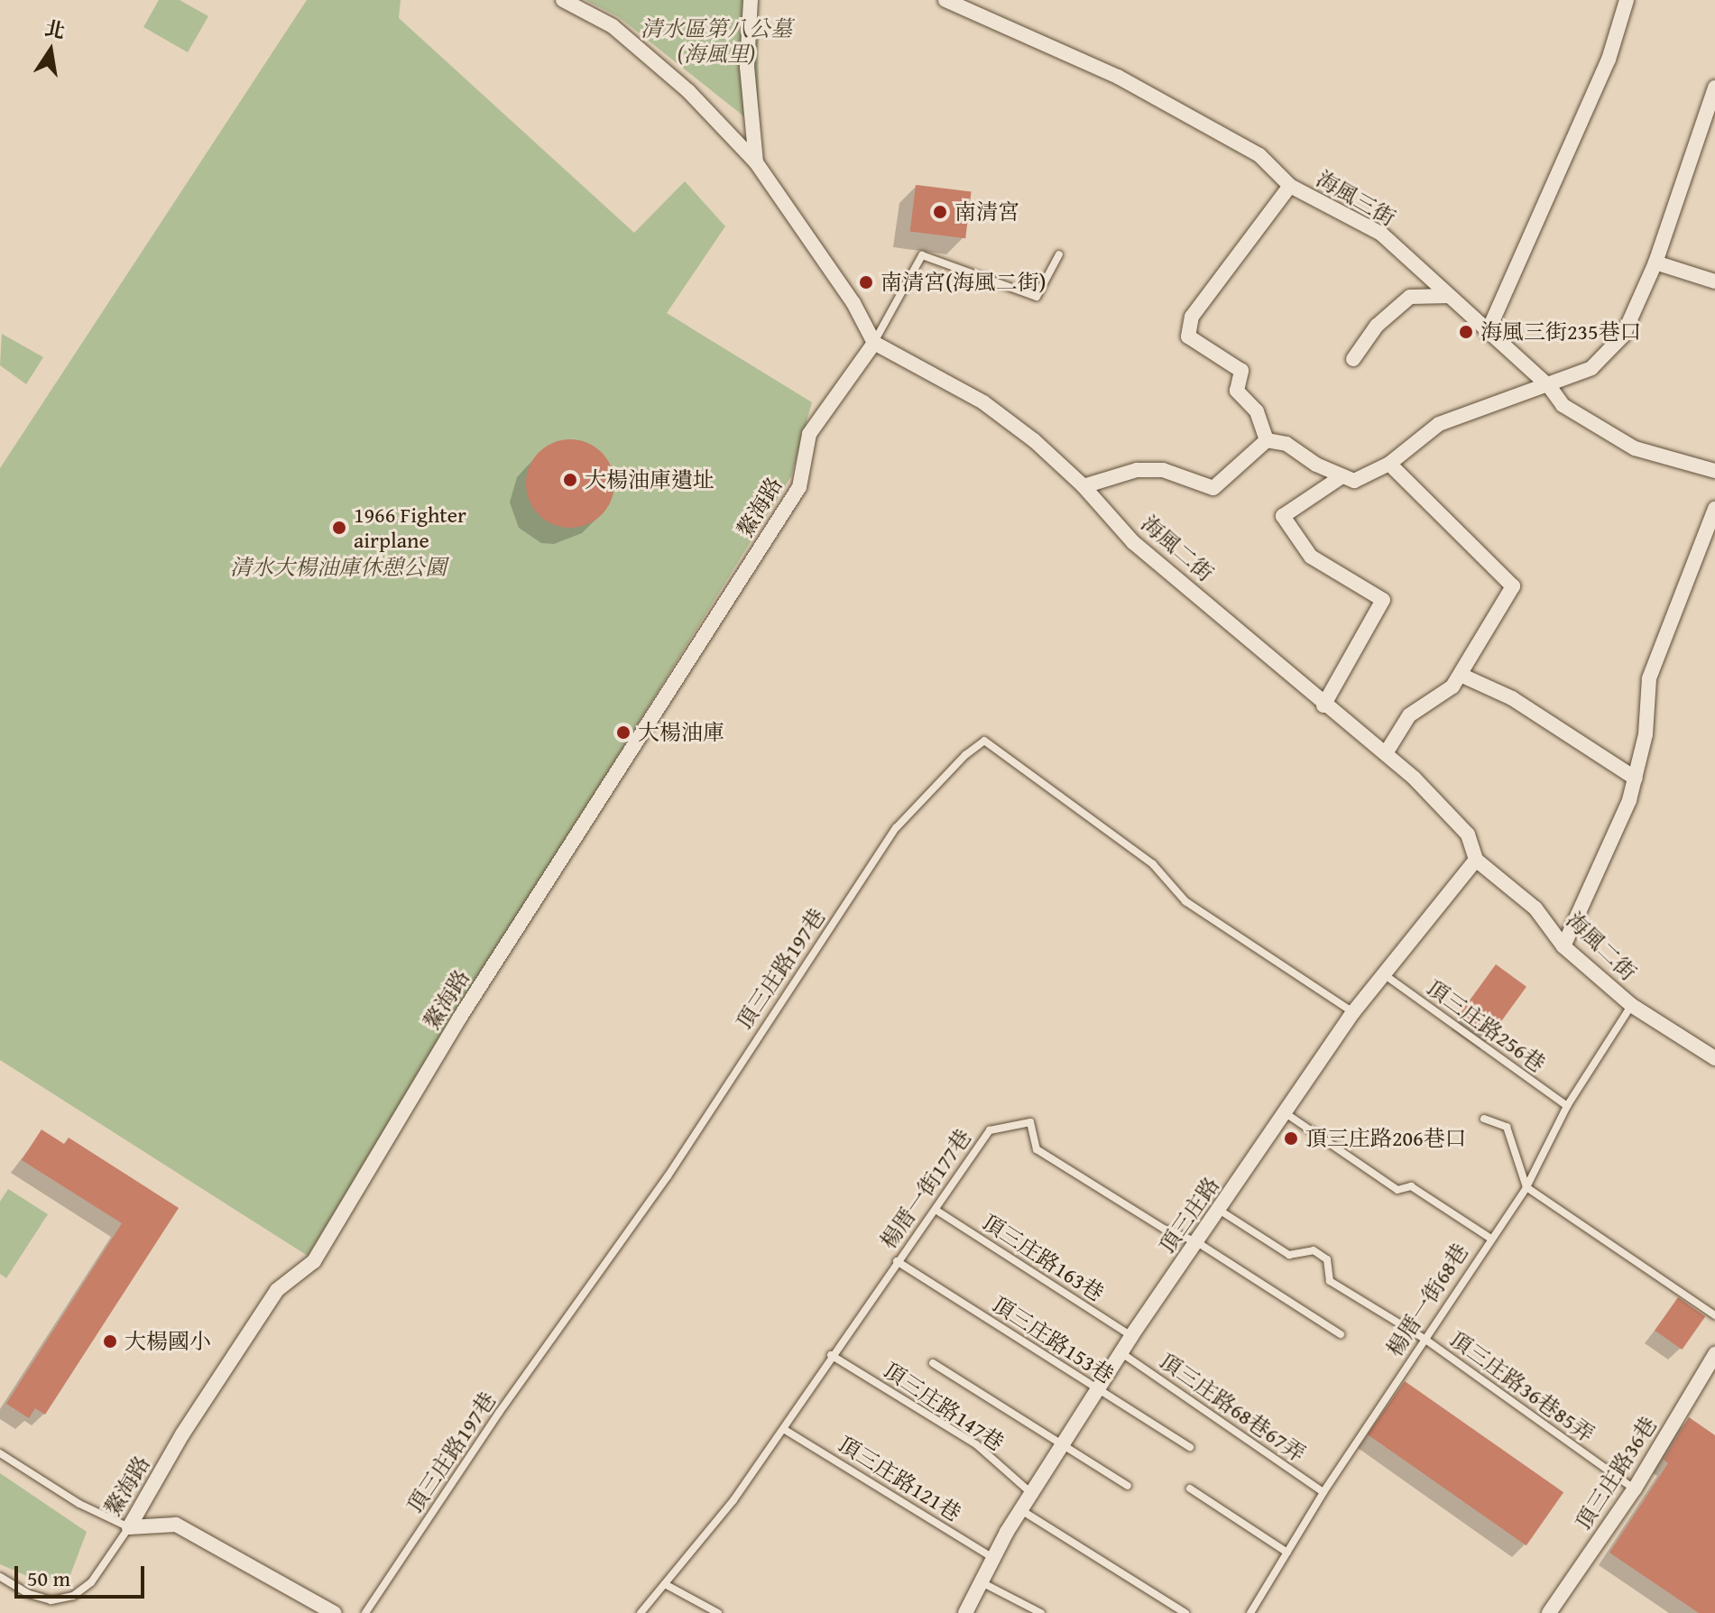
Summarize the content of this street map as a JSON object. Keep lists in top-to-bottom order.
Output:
{
  "streets": {
    "street": [
      "海風三街",
      "鰲海路",
      "海風二街",
      "頂三庄路",
      "頂三庄路36巷"
    ],
    "lane": [
      "頂三庄路197巷",
      "頂三庄路256巷",
      "楊厝一街177巷",
      "頂三庄路163巷",
      "楊厝一街68巷",
      "頂三庄路153巷",
      "頂三庄路36巷85弄",
      "頂三庄路147巷",
      "頂三庄路68巷67弄",
      "頂三庄路121巷"
    ]
  },
  "crossings": [
    ["鰲海路", "海風二街"],
    ["海風二街", "頂三庄路"],
    ["海風二街", "楊厝一街68巷"],
    ["頂三庄路197巷", "頂三庄路"],
    ["頂三庄路256巷", "頂三庄路"],
    ["頂三庄路256巷", "楊厝一街68巷"],
    ["楊厝一街177巷", "頂三庄路"],
    ["楊厝一街177巷", "頂三庄路163巷"],
    ["楊厝一街177巷", "頂三庄路153巷"],
    ["楊厝一街177巷", "頂三庄路147巷"],
    ["楊厝一街177巷", "頂三庄路121巷"],
    ["頂三庄路", "頂三庄路163巷"],
    ["頂三庄路", "頂三庄路153巷"],
    ["頂三庄路", "頂三庄路36巷85弄"],
    ["頂三庄路", "頂三庄路147巷"],
    ["頂三庄路", "頂三庄路68巷67弄"],
    ["頂三庄路", "頂三庄路121巷"],
    ["楊厝一街68巷", "頂三庄路36巷85弄"],
    ["楊厝一街68巷", "頂三庄路68巷67弄"],
    ["頂三庄路36巷85弄", "頂三庄路36巷"]
  ],
  "parks": ["清水區第八公墓 (海風里)", "清水大楊油庫休憩公園"],
  "places": [
    "南清宮",
    "南清宮(海風二街)",
    "海風三街235巷口",
    "大楊油庫遺址",
    "1966 Fighter airplane",
    "大楊油庫",
    "頂三庄路206巷口",
    "大楊國小"
  ],
  "scale_bar": "50 m",
  "north": "top"
}
